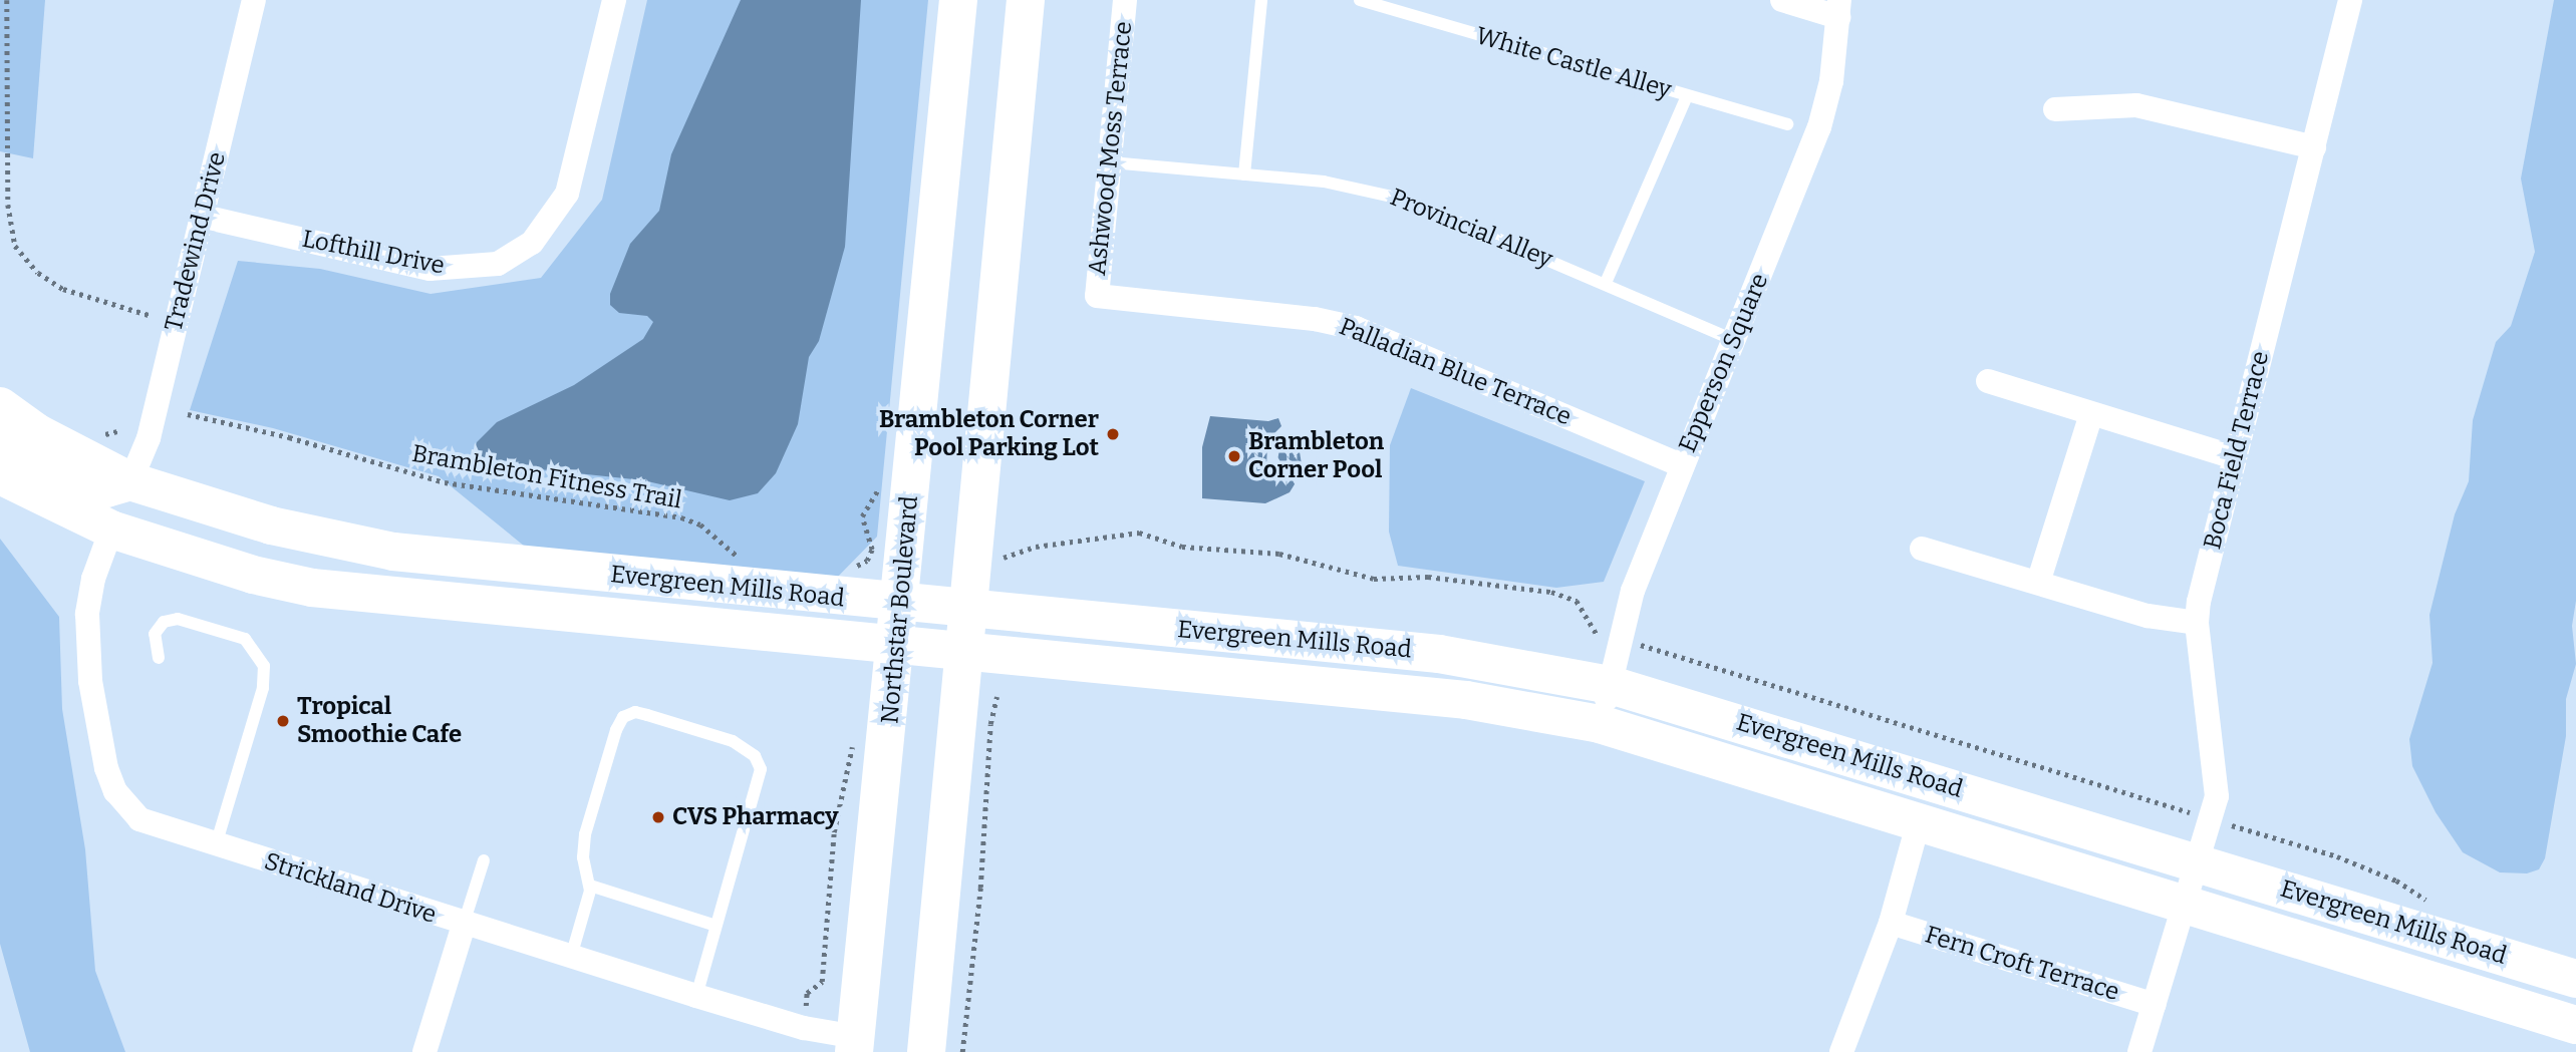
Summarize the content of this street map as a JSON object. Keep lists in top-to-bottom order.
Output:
{
  "streets": {
    "main road": ["Evergreen Mills Road", "Northstar Boulevard"],
    "street": [
      "Ashwood Moss Terrace",
      "Tradewind Drive",
      "Lofthill Drive",
      "Epperson Square",
      "Palladian Blue Terrace",
      "Boca Field Terrace",
      "Strickland Drive",
      "Fern Croft Terrace"
    ],
    "lane": ["White Castle Alley", "Provincial Alley"],
    "path": ["Brambleton Fitness Trail"]
  },
  "crossings": [
    ["Ashwood Moss Terrace", "Provincial Alley"],
    ["Ashwood Moss Terrace", "Palladian Blue Terrace"],
    ["Provincial Alley", "Epperson Square"],
    ["Tradewind Drive", "Lofthill Drive"],
    ["Tradewind Drive", "Evergreen Mills Road"],
    ["Epperson Square", "Palladian Blue Terrace"],
    ["Epperson Square", "Evergreen Mills Road"],
    ["Boca Field Terrace", "Evergreen Mills Road"],
    ["Boca Field Terrace", "Fern Croft Terrace"],
    ["Evergreen Mills Road", "Northstar Boulevard"],
    ["Evergreen Mills Road", "Strickland Drive"],
    ["Northstar Boulevard", "Strickland Drive"]
  ],
  "places": [
    "Brambleton Corner Pool Parking Lot",
    "Brambleton Corner Pool",
    "Tropical Smoothie Cafe",
    "CVS Pharmacy"
  ]
}
